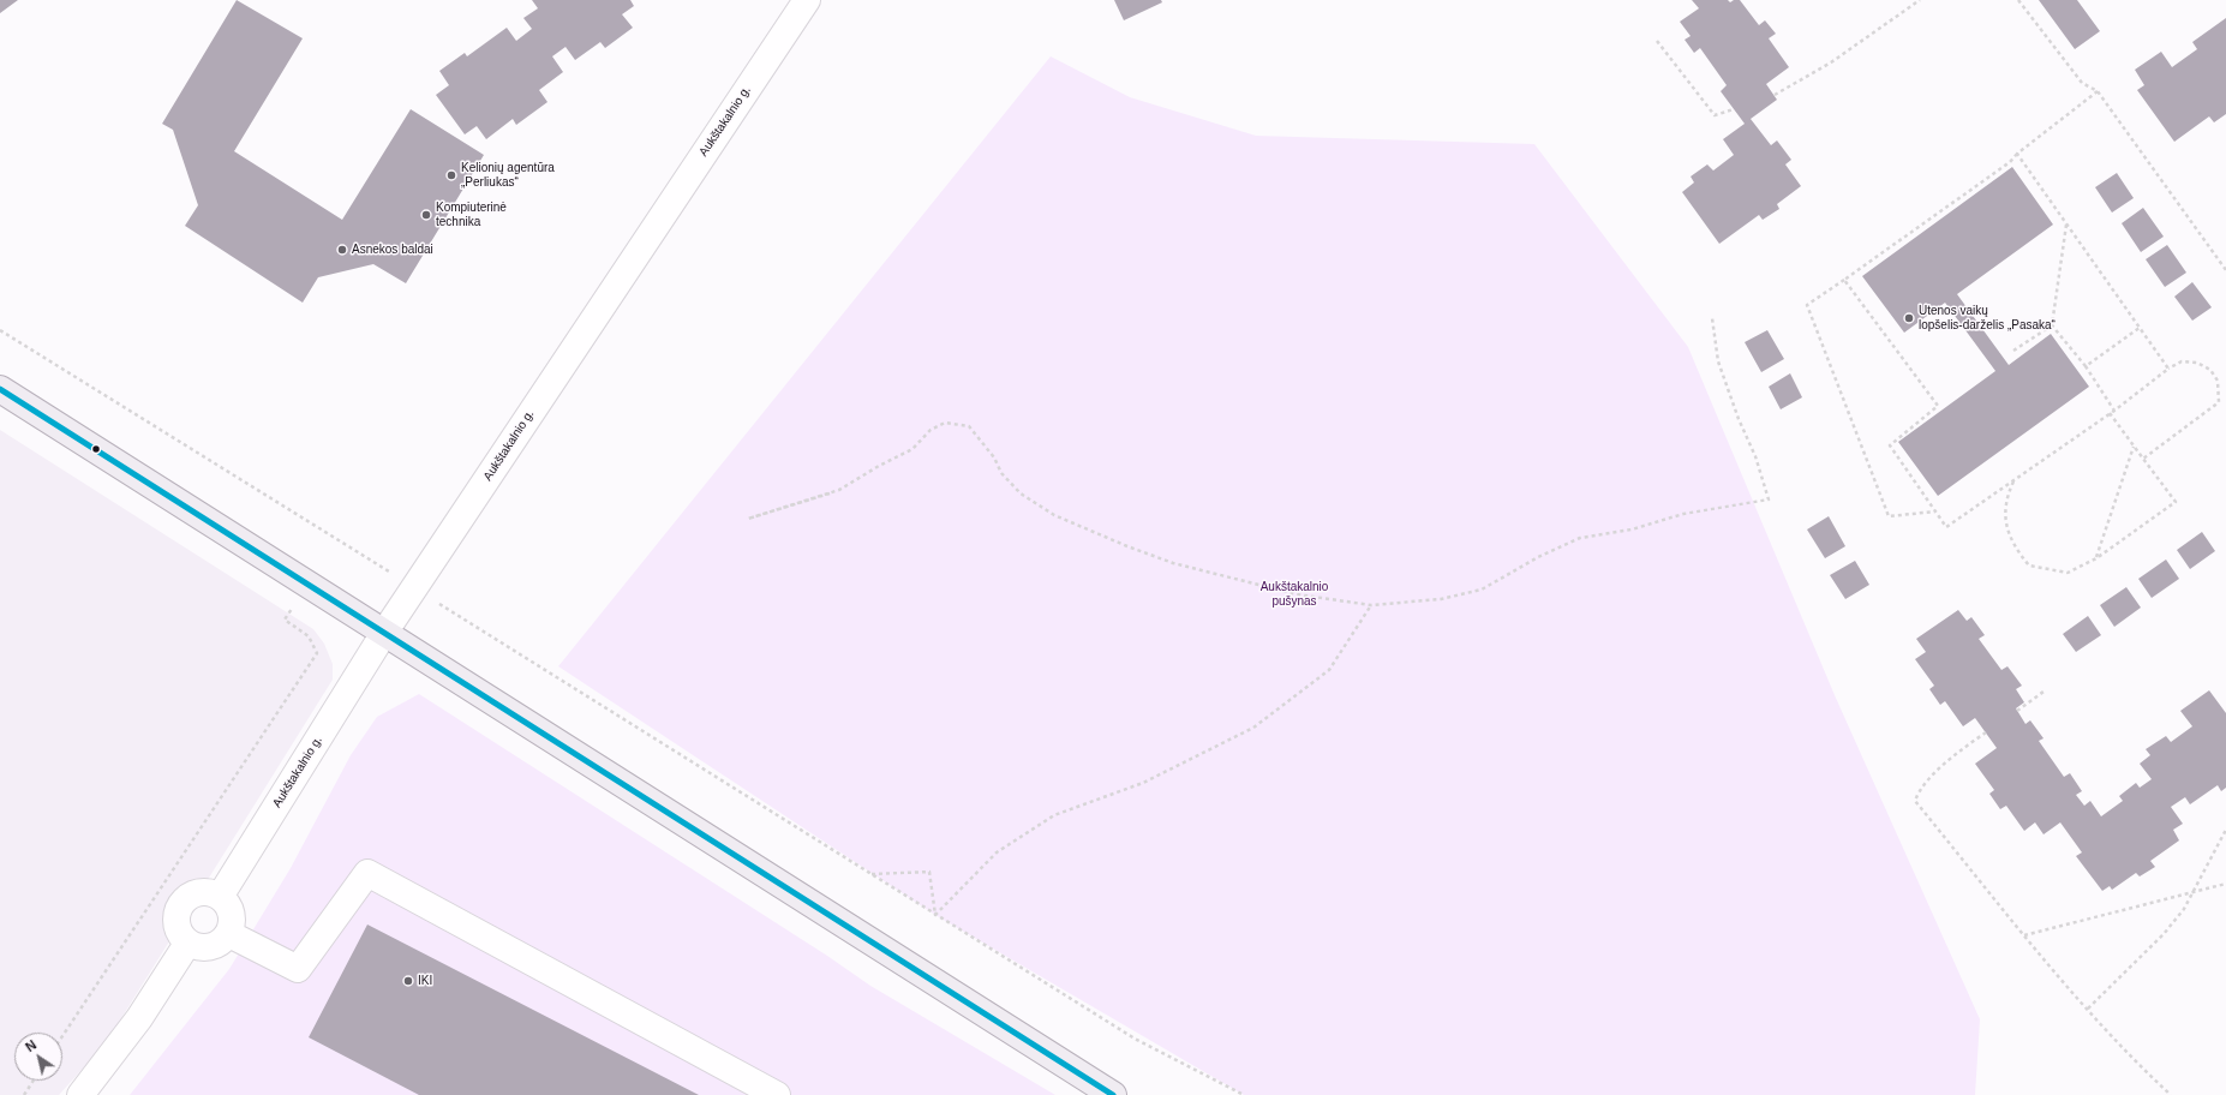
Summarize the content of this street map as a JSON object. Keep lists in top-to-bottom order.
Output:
{
  "streets": {
    "street": ["Aukštakalnio g."]
  },
  "parks": ["Aukštakalnio pušynas"],
  "places": [
    "Kelionių agentūra „Perliukas“",
    "Kompiuterinė technika",
    "Asnekos baldai",
    "Utenos vaikų lopšelis-darželis „Pasaka“",
    "IKI"
  ],
  "north": "top left"
}
